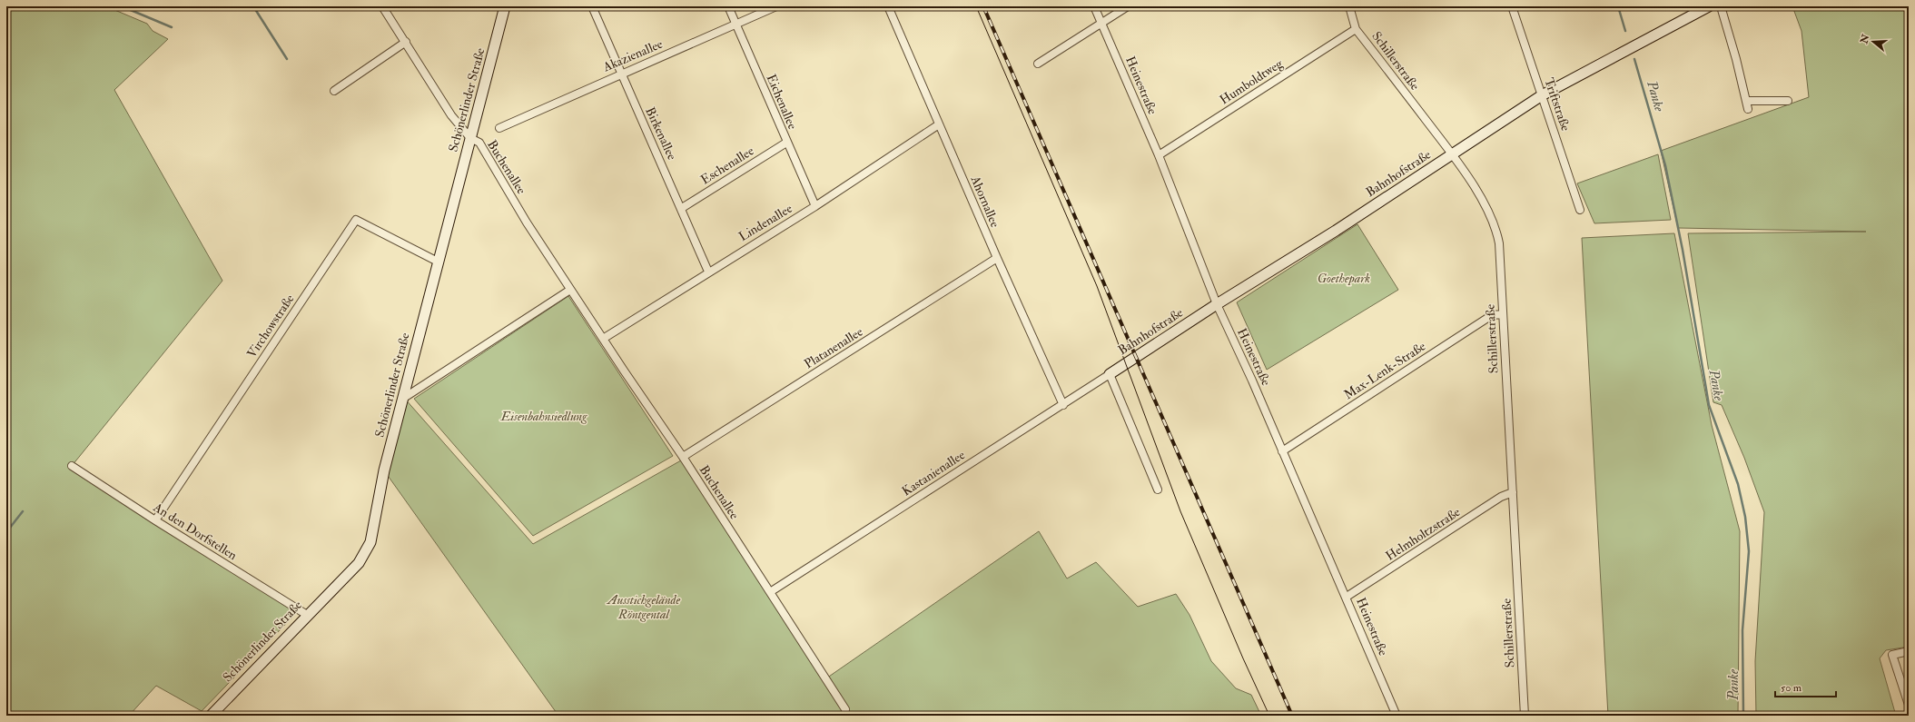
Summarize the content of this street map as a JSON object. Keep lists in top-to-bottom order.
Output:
{
  "streets": {
    "street": [
      "Akazienallee",
      "Schillerstraße",
      "Humboldtweg",
      "Heinestraße",
      "Schönerlinder Straße",
      "Eichenallee",
      "Triftstraße",
      "Birkenallee",
      "Eschenallee",
      "Buchenallee",
      "Bahnhofstraße",
      "Ahornallee",
      "Lindenallee",
      "Virchowstraße",
      "Platanenallee",
      "Max-Lenk-Straße",
      "Kastanienallee",
      "An den Dorfstellen",
      "Helmholtzstraße"
    ]
  },
  "crossings": [
    ["Akazienallee", "Eichenallee"],
    ["Akazienallee", "Birkenallee"],
    ["Schillerstraße", "Humboldtweg"],
    ["Schillerstraße", "Bahnhofstraße"],
    ["Schillerstraße", "Max-Lenk-Straße"],
    ["Schillerstraße", "Helmholtzstraße"],
    ["Humboldtweg", "Heinestraße"],
    ["Heinestraße", "Bahnhofstraße"],
    ["Heinestraße", "Max-Lenk-Straße"],
    ["Heinestraße", "Helmholtzstraße"],
    ["Schönerlinder Straße", "Buchenallee"],
    ["Schönerlinder Straße", "Virchowstraße"],
    ["Schönerlinder Straße", "An den Dorfstellen"],
    ["Eichenallee", "Eschenallee"],
    ["Eichenallee", "Lindenallee"],
    ["Triftstraße", "Bahnhofstraße"],
    ["Birkenallee", "Eschenallee"],
    ["Birkenallee", "Lindenallee"],
    ["Buchenallee", "Lindenallee"],
    ["Buchenallee", "Platanenallee"],
    ["Buchenallee", "Kastanienallee"],
    ["Bahnhofstraße", "Kastanienallee"],
    ["Ahornallee", "Lindenallee"],
    ["Ahornallee", "Platanenallee"],
    ["Ahornallee", "Kastanienallee"],
    ["Virchowstraße", "An den Dorfstellen"]
  ],
  "water": ["Panke"],
  "parks": ["Goethepark", "Eisenbahnsiedlung", "Ausstichgelände Röntgental"],
  "scale_bar": "50 m",
  "north": "left"
}
